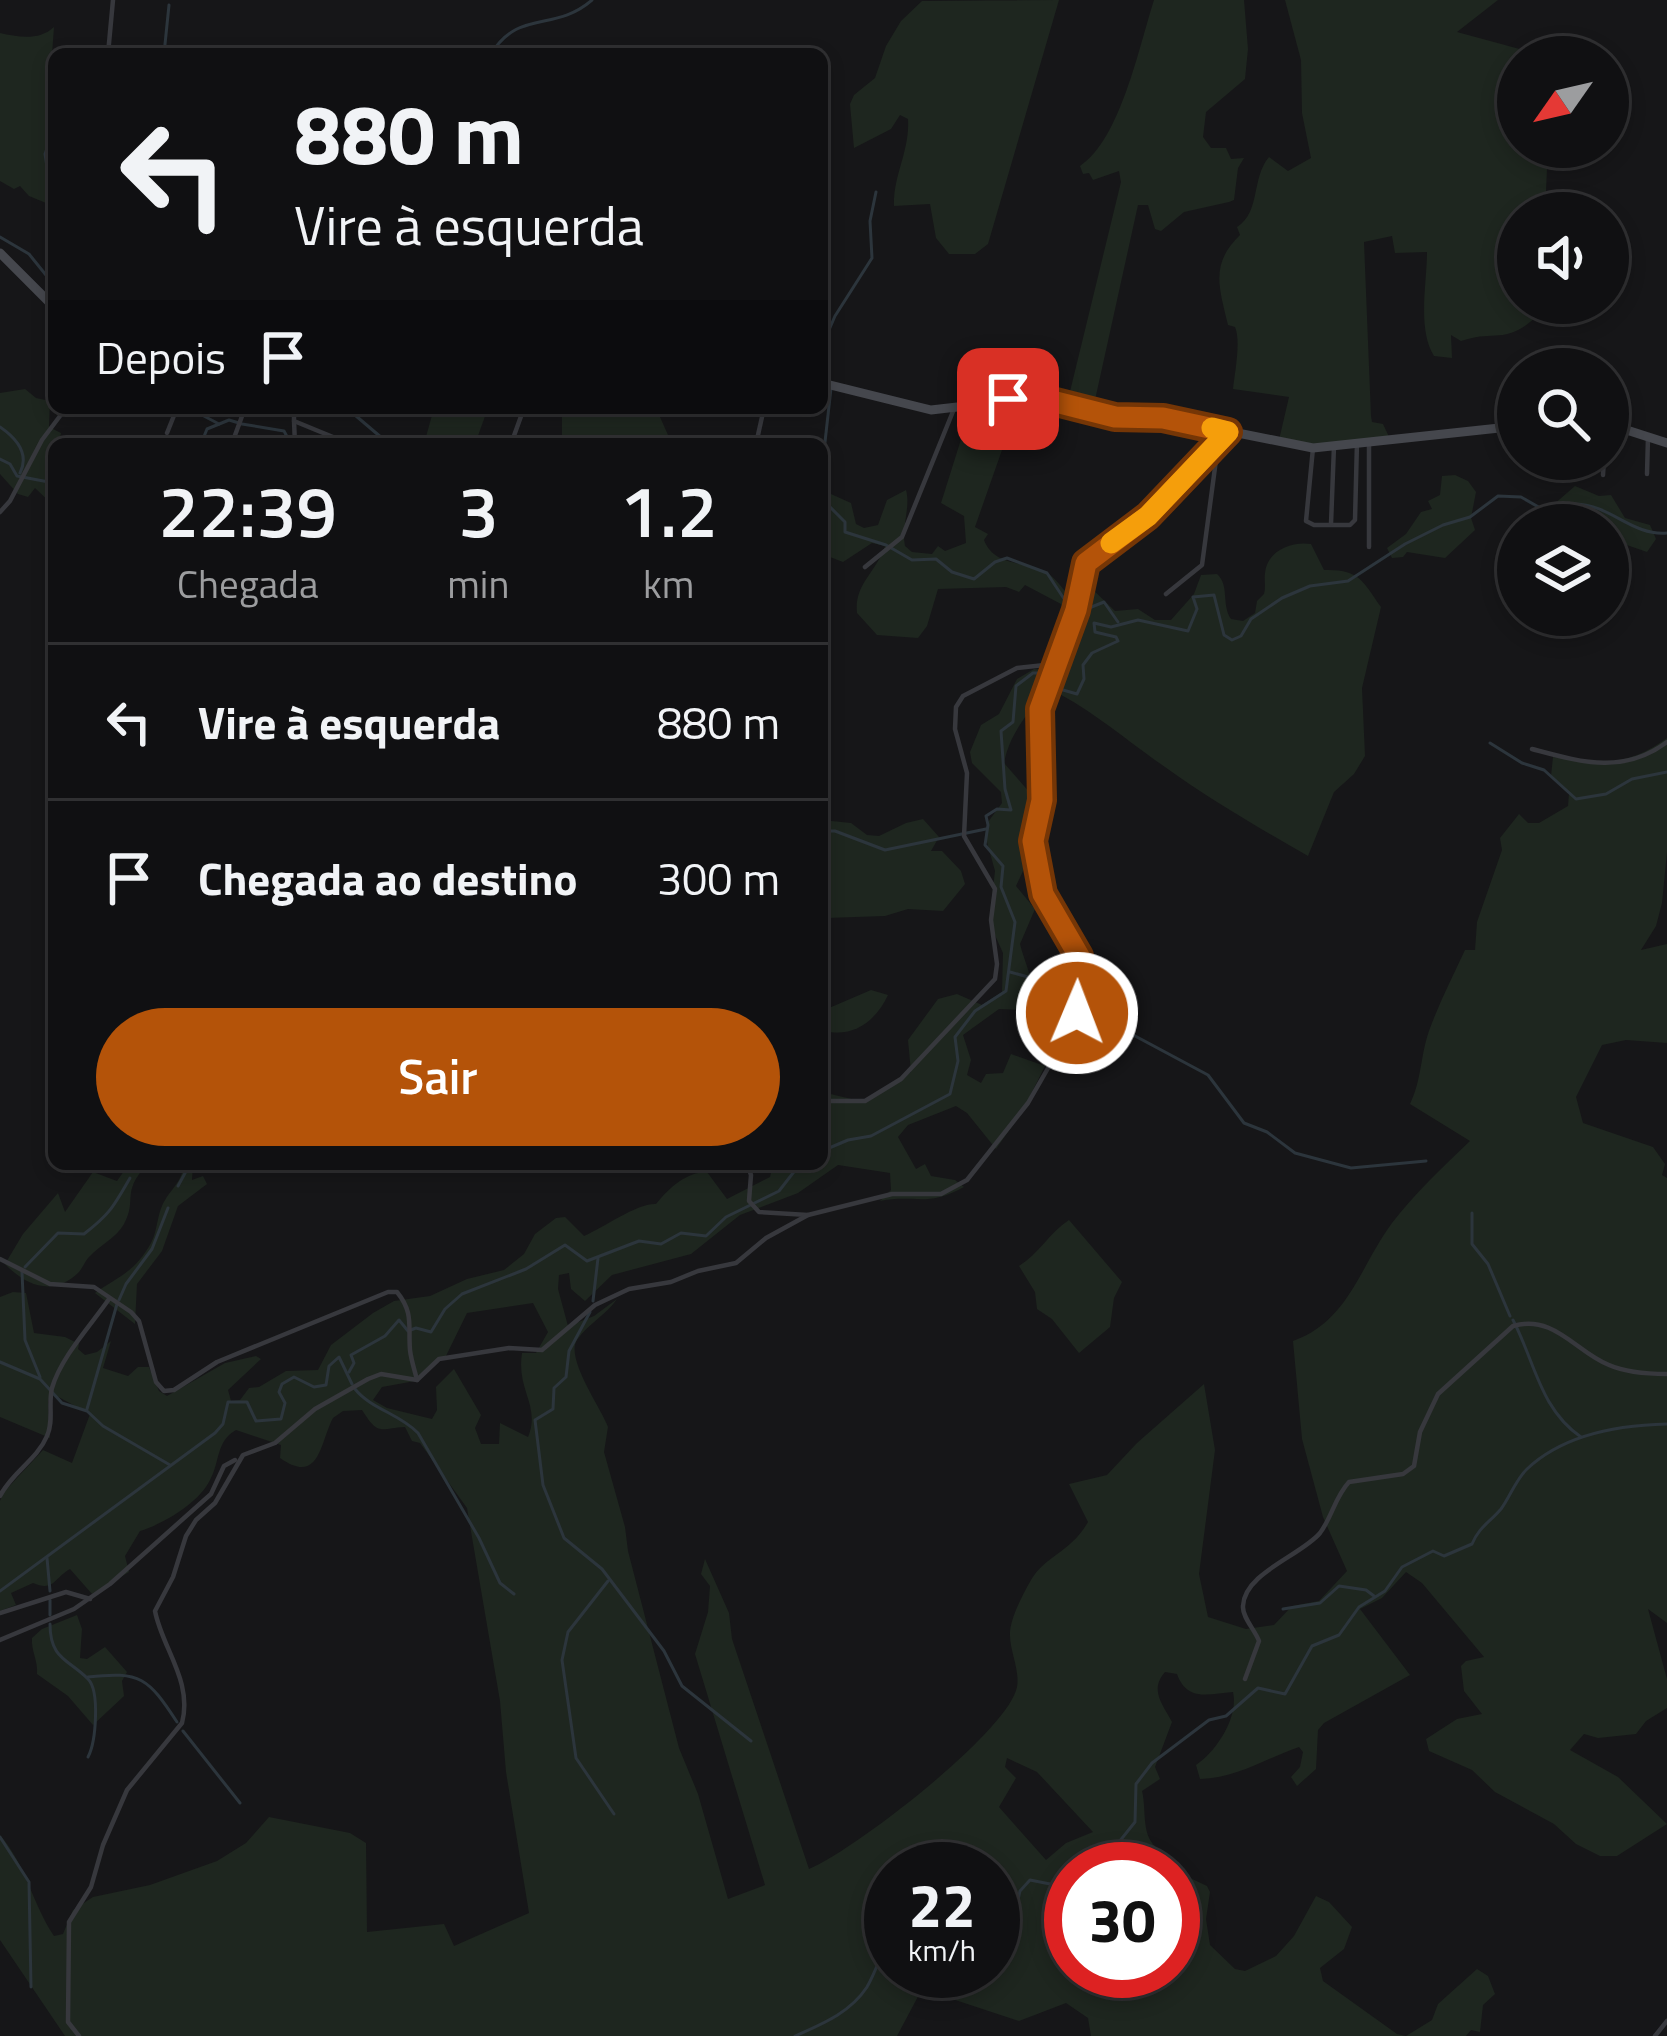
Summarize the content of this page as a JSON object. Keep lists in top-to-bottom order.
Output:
{
  "north": "bottom left",
  "page": {
    "turn": ["880 m", "Vire à esquerda"],
    "then": "Depois",
    "eta": [
      "22:39",
      "Chegada",
      "3",
      "min",
      "1.2",
      "km"
    ],
    "list": [
      {
        "name": "Vire à esquerda",
        "value": "880 m"
      },
      {
        "name": "Chegada ao destino",
        "value": "300 m"
      }
    ],
    "buttons": "Sair",
    "speed": "22 km/h",
    "limit": "30"
  }
}
